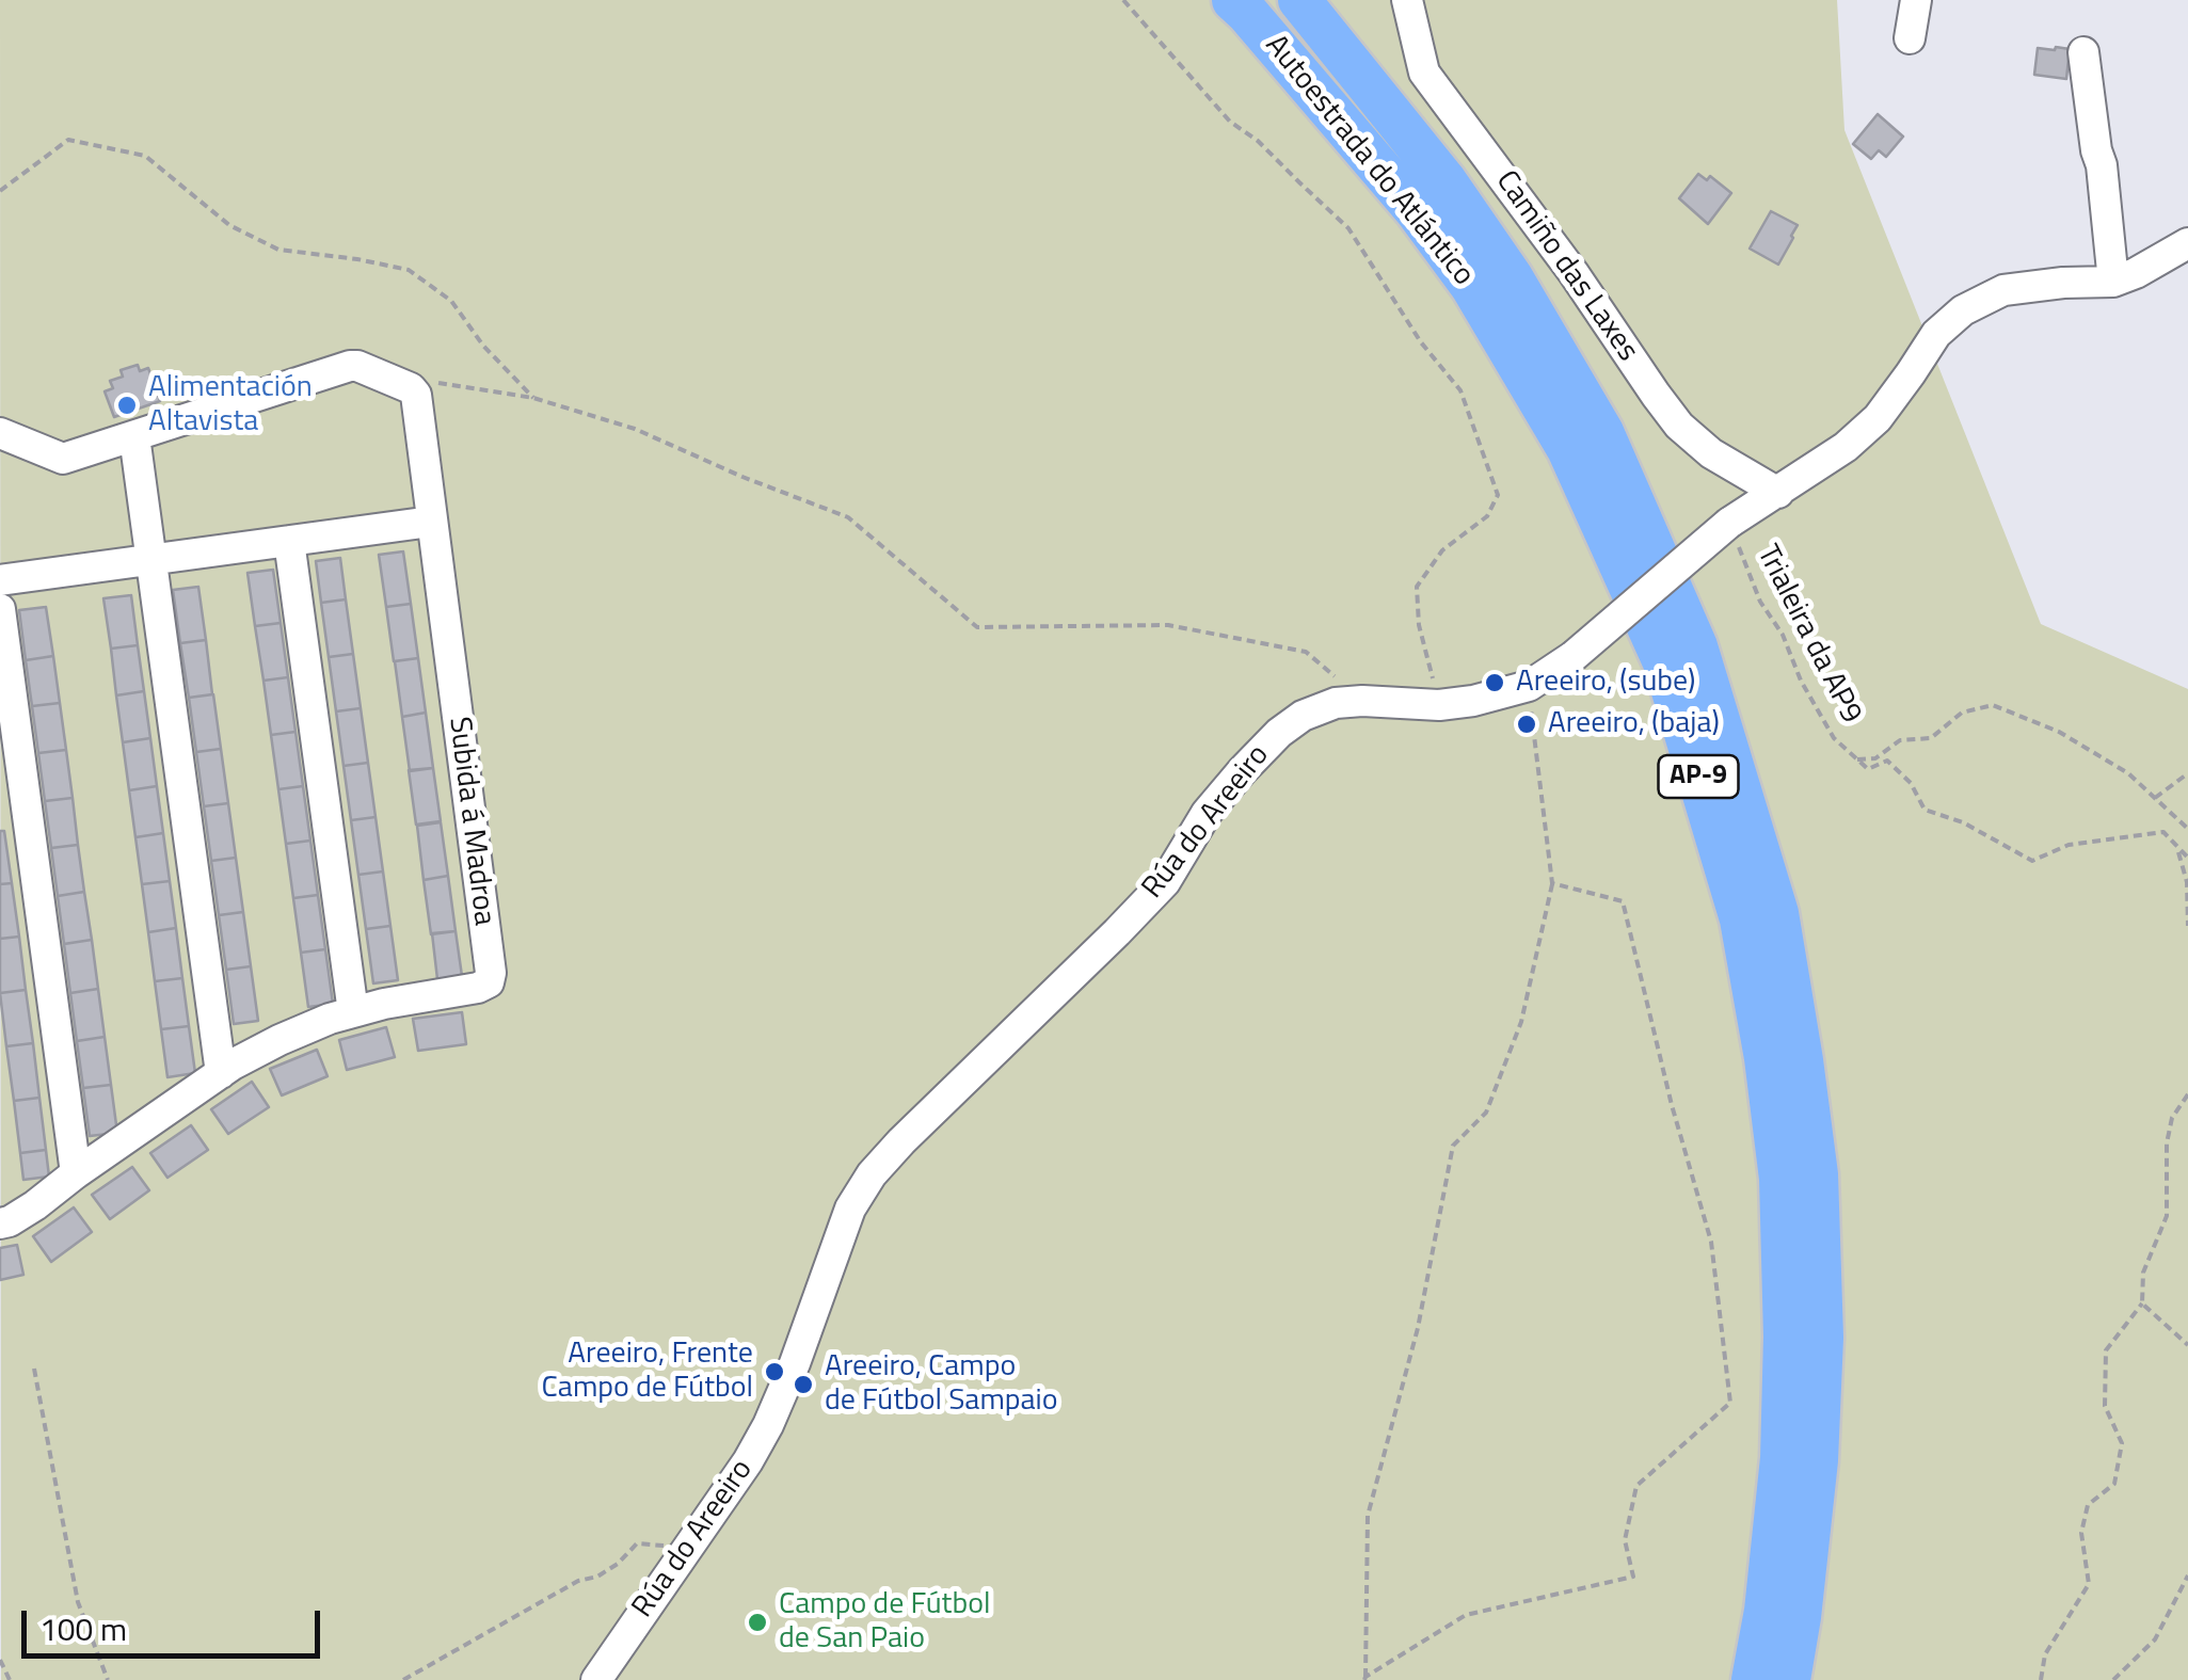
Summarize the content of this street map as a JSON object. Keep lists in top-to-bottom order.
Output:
{
  "streets": {
    "highway": ["Autoestrada do Atlántico", "AP-9"],
    "street": ["Camiño das Laxes", "Subida á Madroa", "Rúa do Areeiro"],
    "path": ["Trialeira da AP9"]
  },
  "crossings": [
    ["Camiño das Laxes", "Rúa do Areeiro"],
    ["Trialeira da AP9", "Rúa do Areeiro"]
  ],
  "places": [
    "Alimentación Altavista",
    "Areeiro, (sube)",
    "Areeiro, (baja)",
    "Areeiro, Frente Campo de Fútbol",
    "Areeiro, Campo de Fútbol Sampaio",
    "Campo de Fútbol de San Paio"
  ],
  "scale_bar": "100 m"
}
